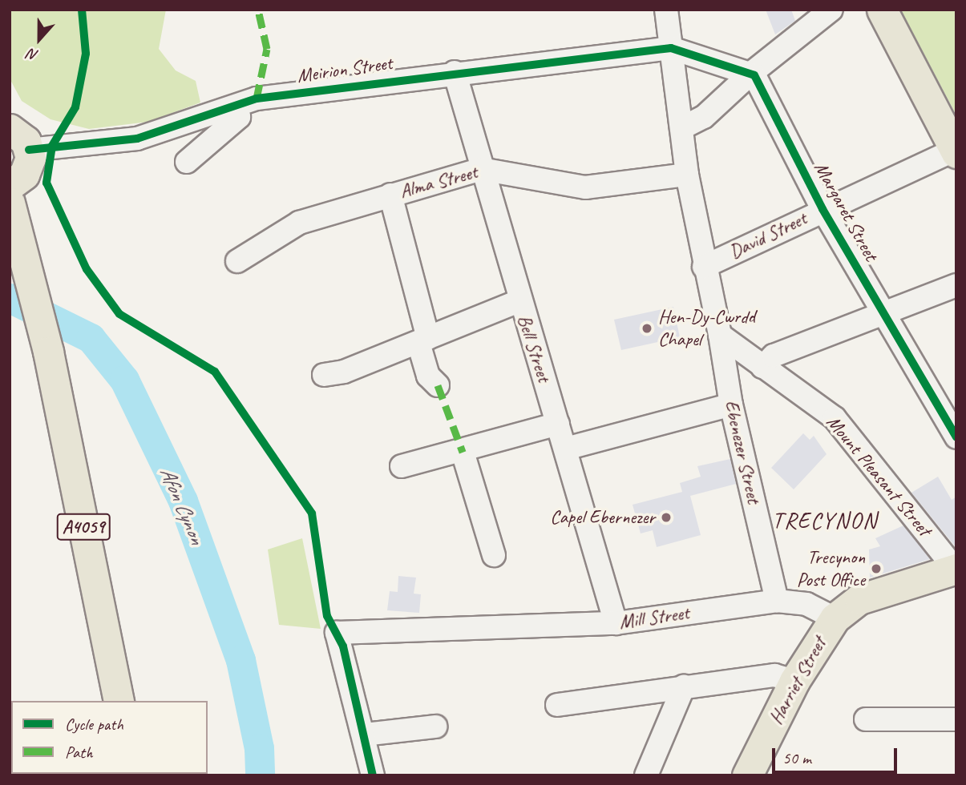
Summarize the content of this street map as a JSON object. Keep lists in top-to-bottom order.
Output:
{
  "streets": {
    "main road": ["A4059", "Harriet Street"],
    "street": [
      "Meirion Street",
      "Alma Street",
      "Margaret Street",
      "David Street",
      "Bell Street",
      "Ebenezer Street",
      "Mount Pleasant Street",
      "Mill Street"
    ]
  },
  "crossings": [
    ["Meirion Street", "Bell Street"],
    ["Alma Street", "Bell Street"],
    ["Margaret Street", "David Street"],
    ["Bell Street", "Mill Street"],
    ["Ebenezer Street", "Mount Pleasant Street"],
    ["Ebenezer Street", "Mill Street"],
    ["Mill Street", "Harriet Street"]
  ],
  "districts": ["TRECYNON"],
  "water": ["Afon Cynon"],
  "places": ["Hen-Dy-Cwrdd Chapel", "Capel Ebernezer", "Trecynon Post Office"],
  "legend": ["Cycle path", "Path"],
  "scale_bar": "50 m",
  "north": "bottom"
}
